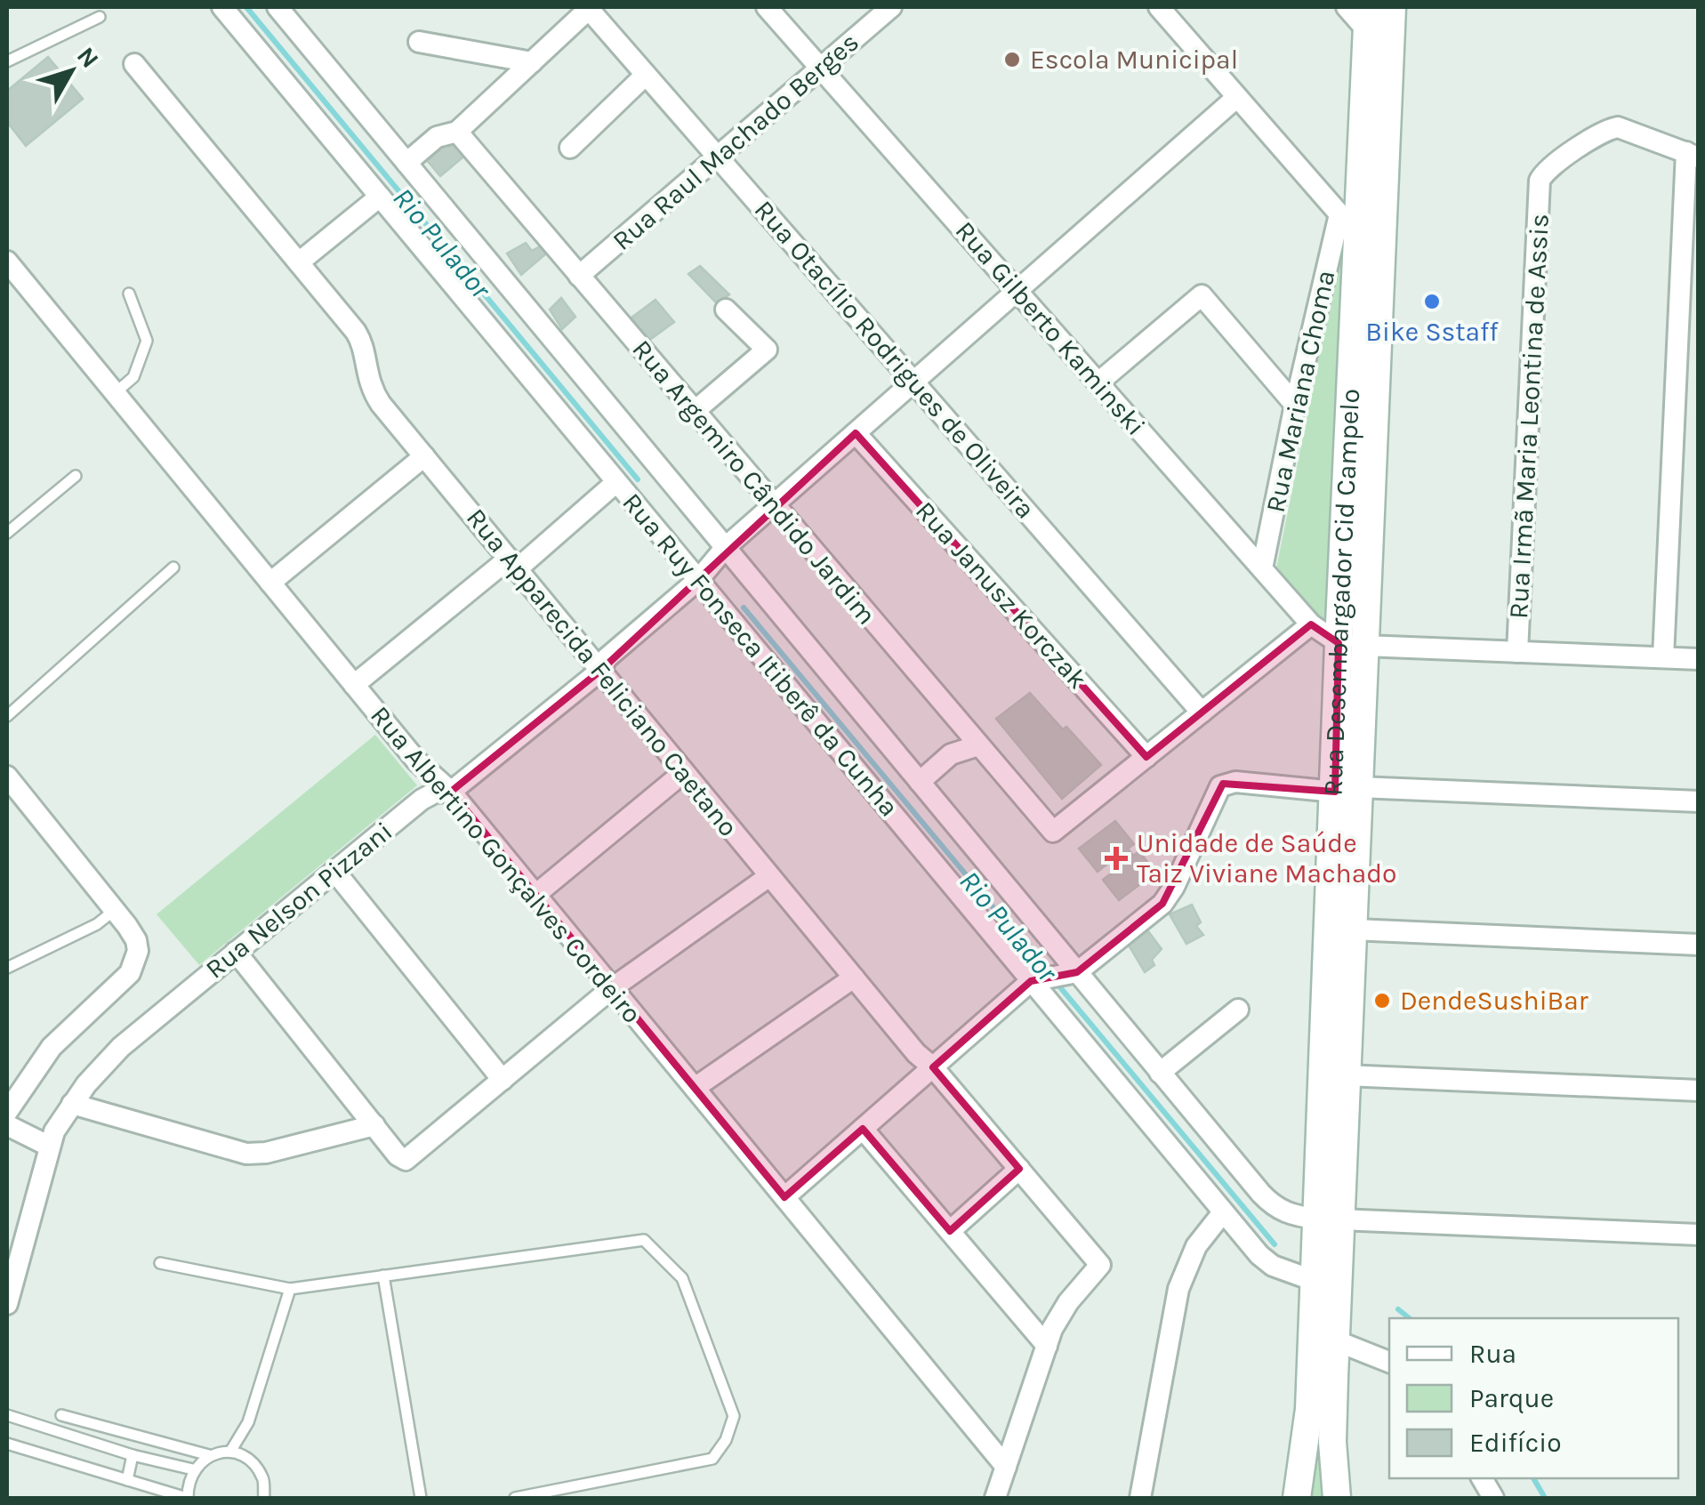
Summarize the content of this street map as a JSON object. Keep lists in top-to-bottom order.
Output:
{
  "streets": {
    "main road": ["Rua Desembargador Cid Campelo"],
    "street": [
      "Rua Raul Machado Berges",
      "Rua Gilberto Kaminski",
      "Rua Otacílio Rodrigues de Oliveira",
      "Rua Mariana Choma",
      "Rua Irmã Maria Leontina de Assis",
      "Rua Argemiro Cândido Jardim",
      "Rua Janusz Korczak",
      "Rua Ruy Fonseca Itiberê da Cunha",
      "Rua Apparecida Feliciano Caetano",
      "Rua Albertino Gonçalves Cordeiro",
      "Rua Nelson Pizzani"
    ]
  },
  "crossings": [
    ["Rua Raul Machado Berges", "Rua Gilberto Kaminski"],
    ["Rua Raul Machado Berges", "Rua Otacílio Rodrigues de Oliveira"],
    ["Rua Raul Machado Berges", "Rua Argemiro Cândido Jardim"],
    ["Rua Gilberto Kaminski", "Rua Mariana Choma"],
    ["Rua Gilberto Kaminski", "Rua Desembargador Cid Campelo"],
    ["Rua Gilberto Kaminski", "Rua Nelson Pizzani"],
    ["Rua Otacílio Rodrigues de Oliveira", "Rua Nelson Pizzani"],
    ["Rua Argemiro Cândido Jardim", "Rua Janusz Korczak"],
    ["Rua Argemiro Cândido Jardim", "Rua Nelson Pizzani"],
    ["Rua Desembargador Cid Campelo", "Rua Ruy Fonseca Itiberê da Cunha"],
    ["Rua Janusz Korczak", "Rua Nelson Pizzani"],
    ["Rua Ruy Fonseca Itiberê da Cunha", "Rua Nelson Pizzani"],
    ["Rua Apparecida Feliciano Caetano", "Rua Nelson Pizzani"],
    ["Rua Albertino Gonçalves Cordeiro", "Rua Nelson Pizzani"]
  ],
  "water": ["Rio Pulador"],
  "places": {
    "other": ["Escola Municipal", "Bike Sstaff", "DendeSushiBar"],
    "health": ["Unidade de Saúde Taiz Viviane Machado"]
  },
  "legend": ["Rua", "Parque", "Edifício"],
  "north": "top right"
}
